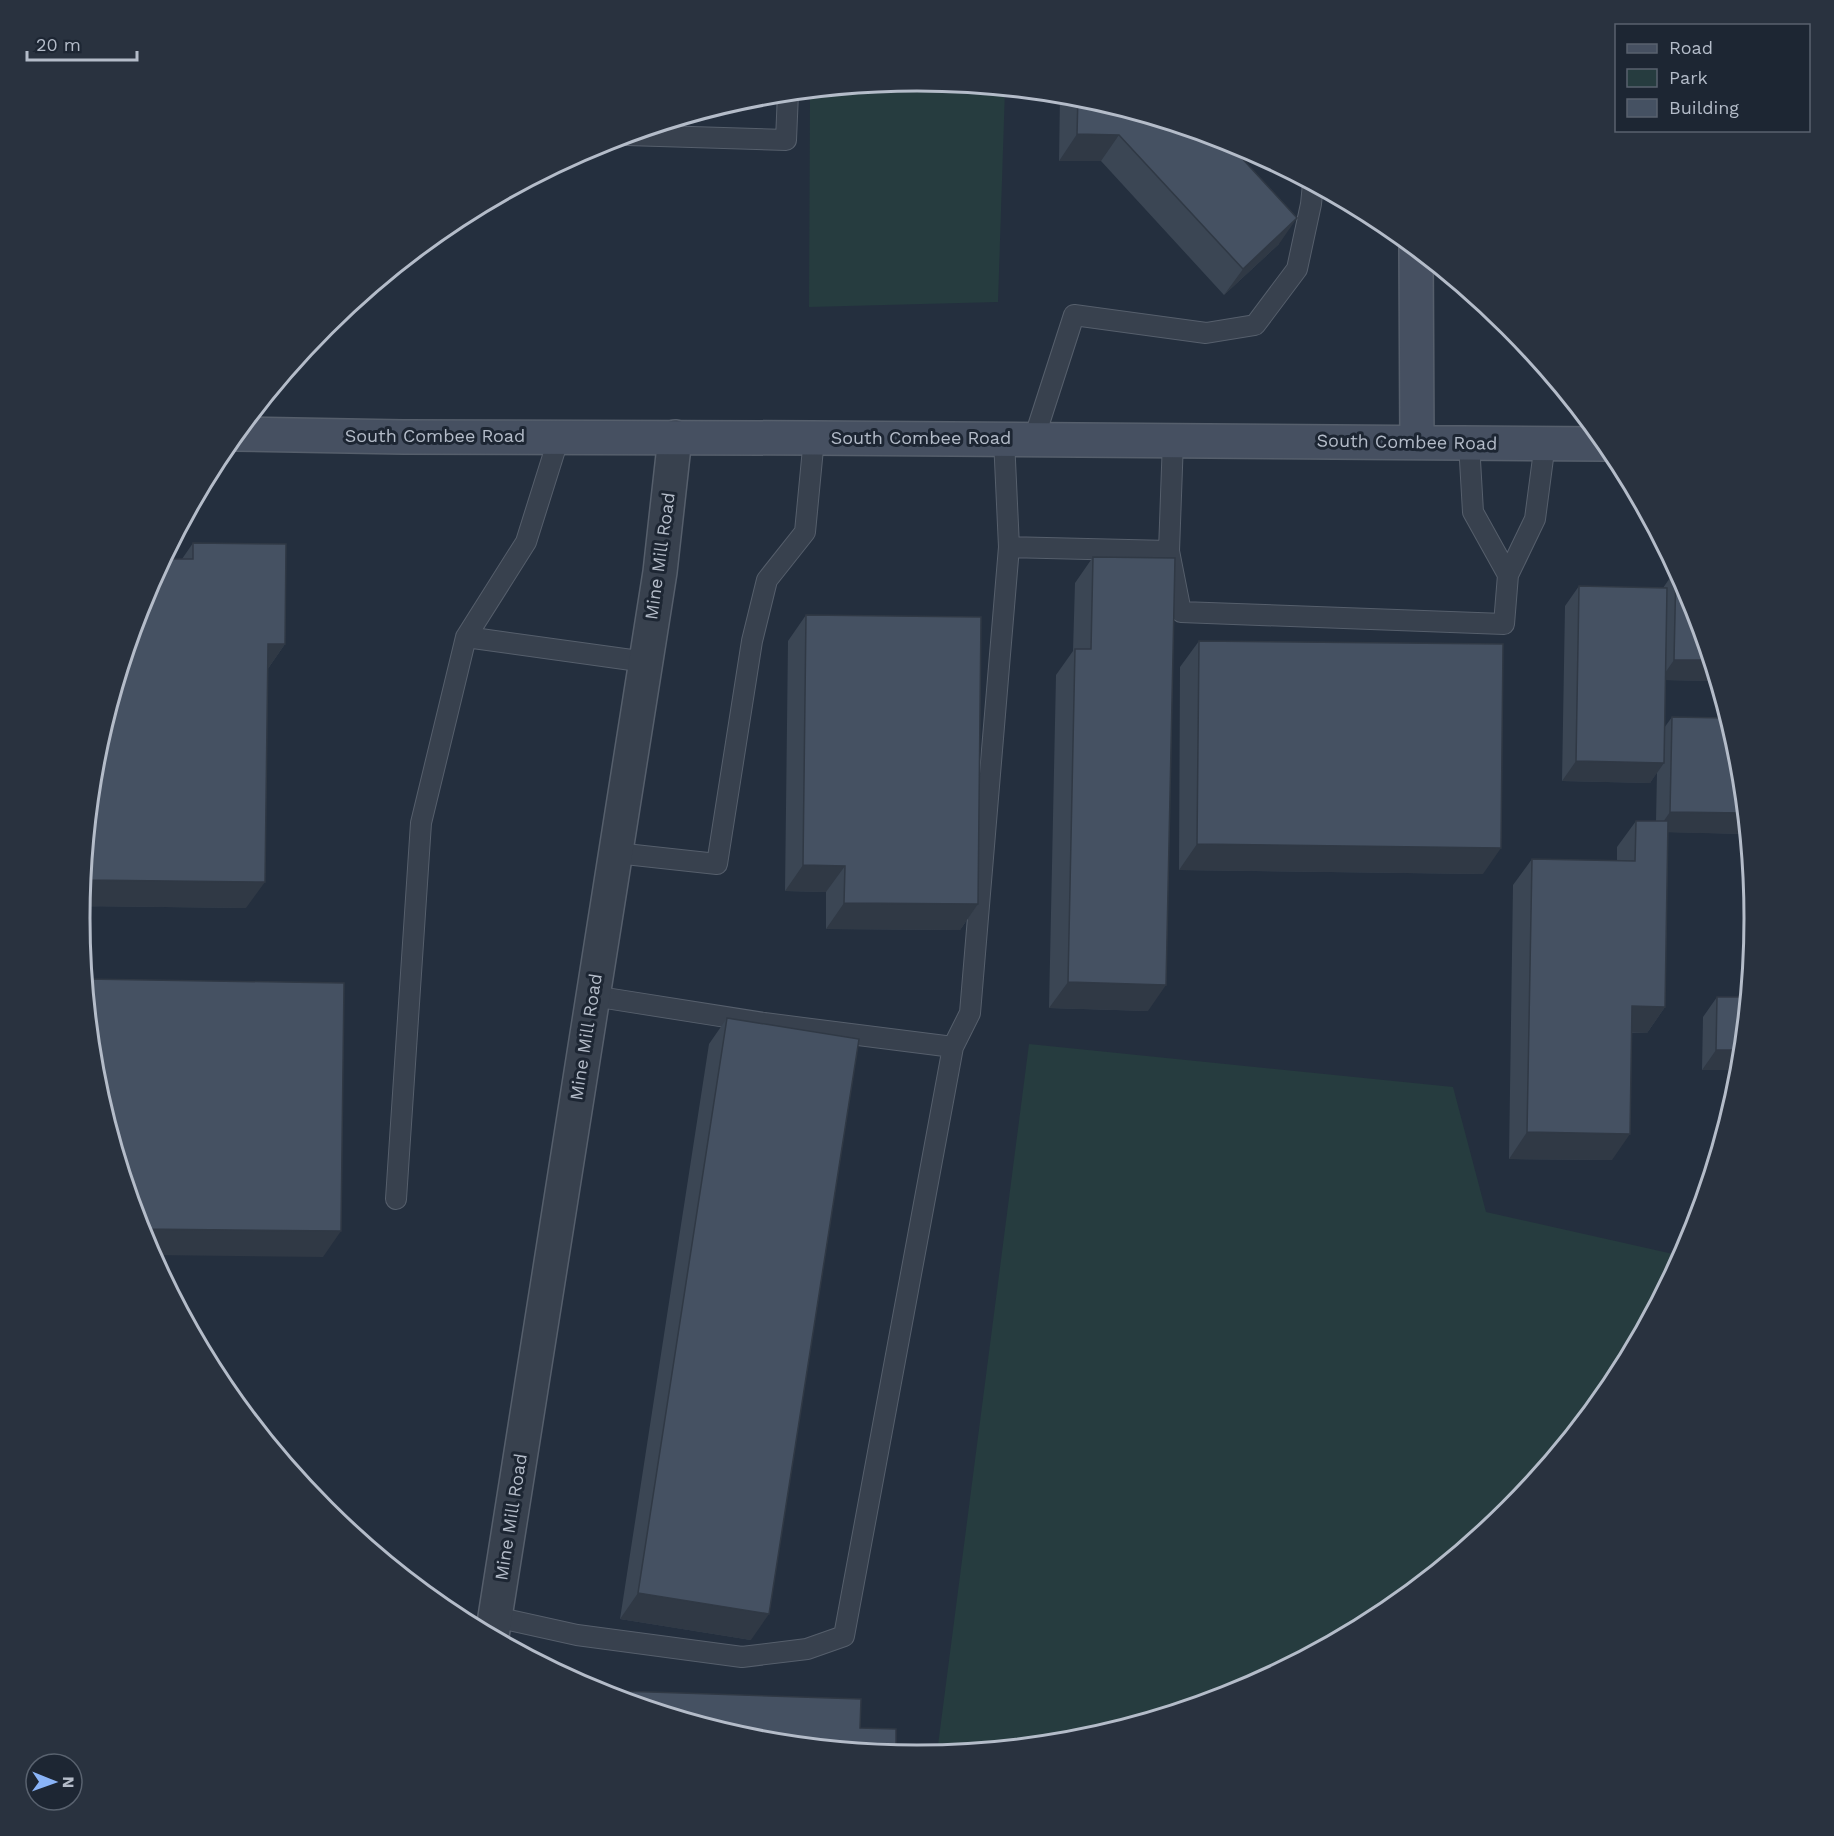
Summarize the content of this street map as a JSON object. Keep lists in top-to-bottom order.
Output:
{
  "streets": {
    "main road": ["South Combee Road"],
    "street": ["Mine Mill Road"]
  },
  "crossings": [
    ["South Combee Road", "Mine Mill Road"]
  ],
  "legend": ["Road", "Park", "Building"],
  "scale_bar": "20 m",
  "north": "right"
}
